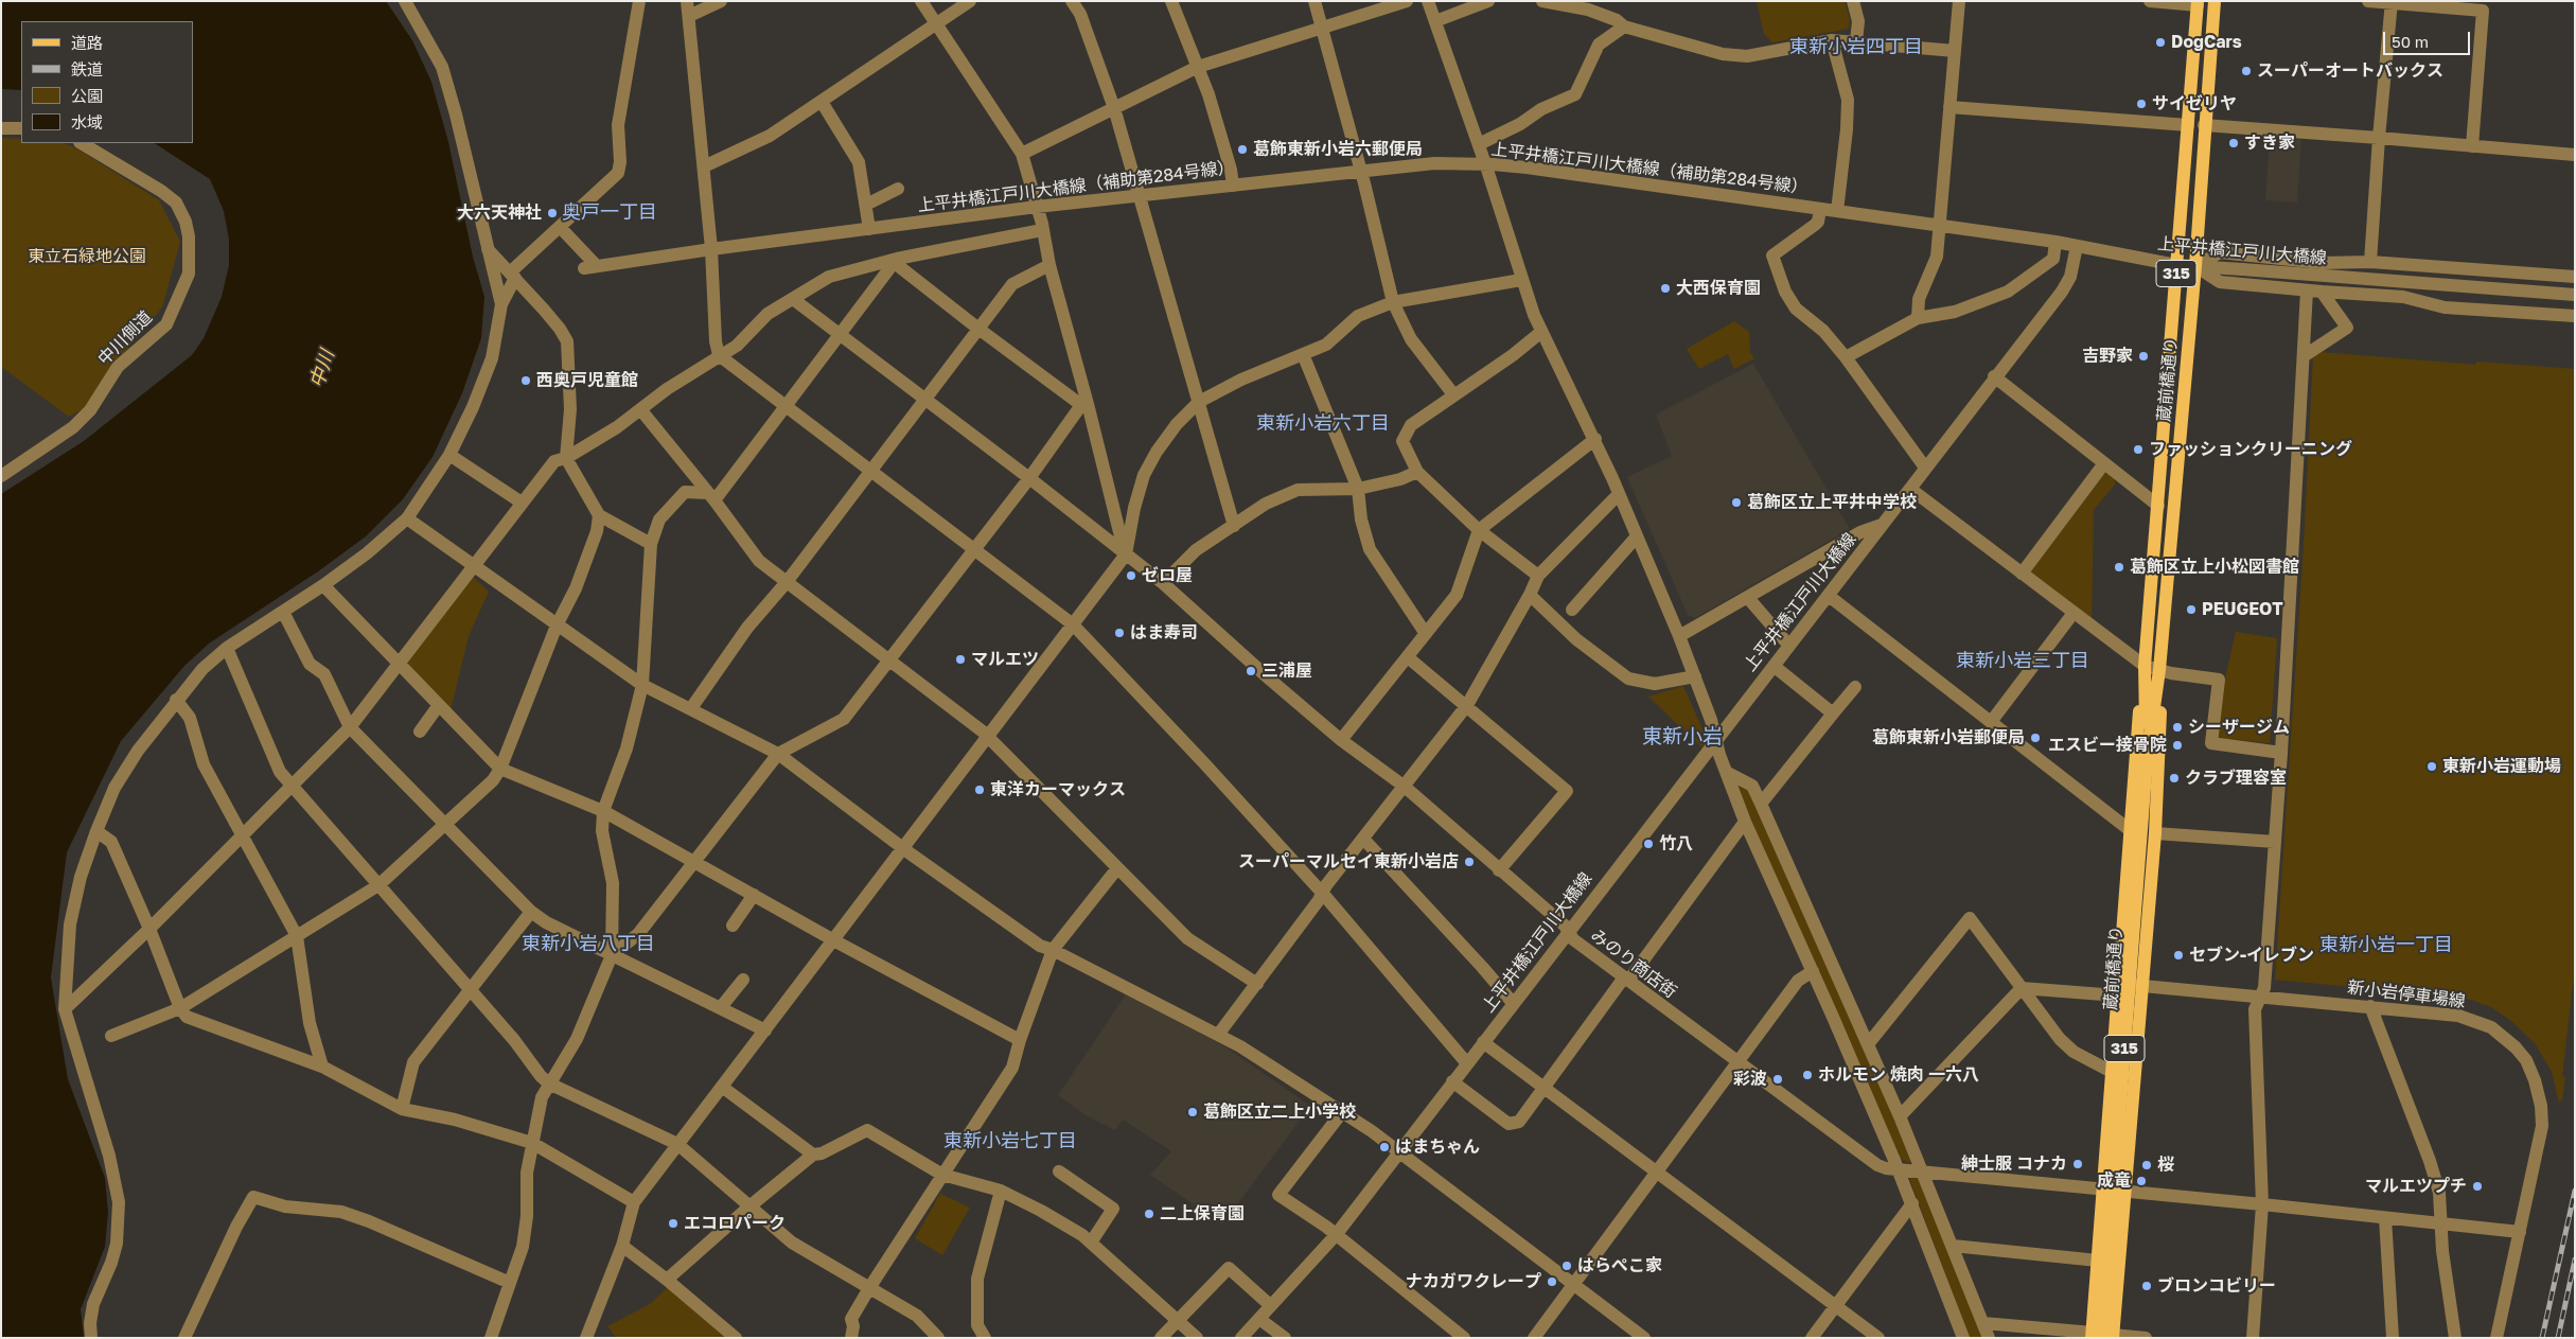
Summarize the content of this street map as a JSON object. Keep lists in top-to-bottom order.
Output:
{
  "streets": {
    "main road": ["315", "蔵前橋通り"],
    "street": [
      "上平井橋江戸川大橋線（補助第284号線）",
      "上平井橋江戸川大橋線",
      "中川側道",
      "みのり商店街",
      "新小岩停車場線"
    ]
  },
  "crossings": [
    ["上平井橋江戸川大橋線（補助第284号線）", "上平井橋江戸川大橋線"],
    ["上平井橋江戸川大橋線", "蔵前橋通り"],
    ["上平井橋江戸川大橋線", "みのり商店街"],
    ["みのり商店街", "新小岩停車場線"]
  ],
  "districts": [
    "東新小岩四丁目",
    "奥戸一丁目",
    "東新小岩六丁目",
    "東新小岩三丁目",
    "東新小岩",
    "東新小岩八丁目",
    "東新小岩一丁目",
    "東新小岩七丁目"
  ],
  "water": ["中川"],
  "parks": ["東立石緑地公園"],
  "places": [
    "DogCars",
    "スーパーオートバックス",
    "サイゼリヤ",
    "すき家",
    "葛飾東新小岩六郵便局",
    "大六天神社",
    "大西保育園",
    "吉野家",
    "西奥戸児童館",
    "ファッションクリーニング",
    "葛飾区立上平井中学校",
    "葛飾区立上小松図書館",
    "ゼロ屋",
    "PEUGEOT",
    "はま寿司",
    "マルエツ",
    "三浦屋",
    "シーザージム",
    "葛飾東新小岩郵便局",
    "エスビー接骨院",
    "東新小岩運動場",
    "クラブ理容室",
    "東洋カーマックス",
    "竹八",
    "スーパーマルセイ東新小岩店",
    "セブン-イレブン",
    "ホルモン 焼肉 一六八",
    "彩波",
    "葛飾区立二上小学校",
    "はまちゃん",
    "紳士服 コナカ",
    "桜",
    "成竜",
    "マルエツプチ",
    "二上保育園",
    "エコロパーク",
    "はらぺこ家",
    "ナカガワクレープ",
    "ブロンコビリー"
  ],
  "legend": [
    "道路",
    "鉄道",
    "公園",
    "水域"
  ],
  "scale_bar": "50 m"
}
